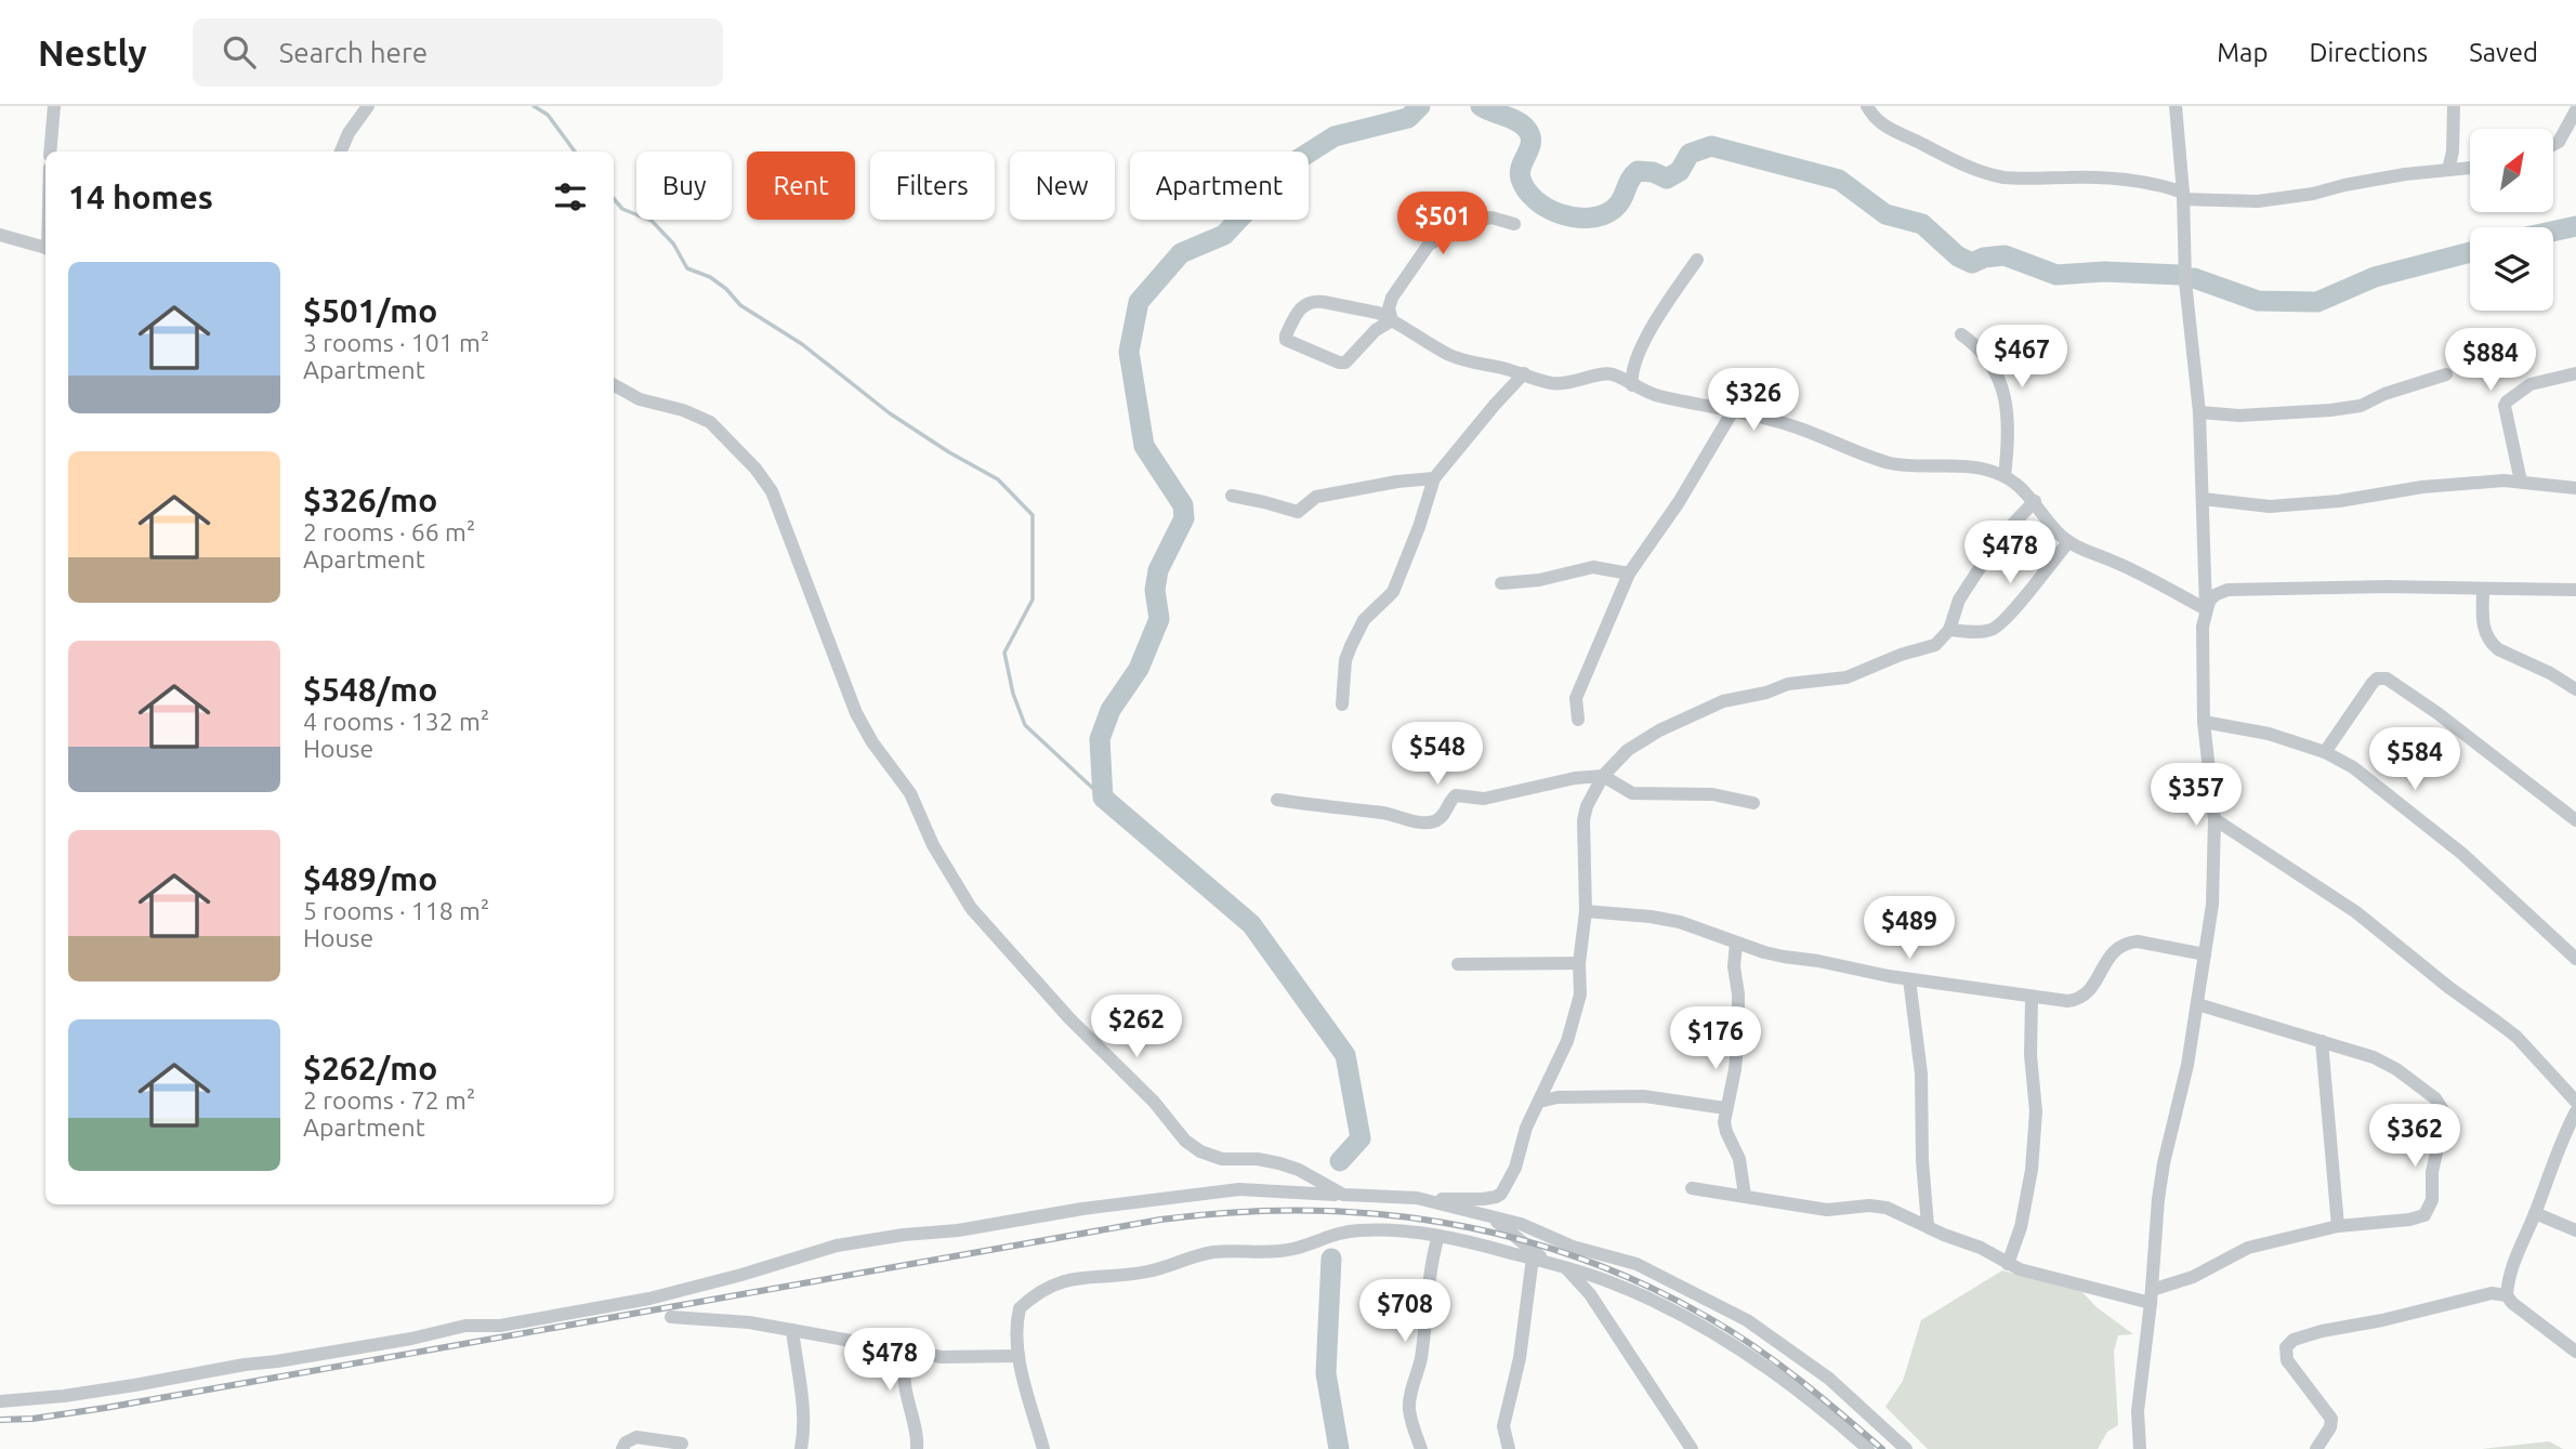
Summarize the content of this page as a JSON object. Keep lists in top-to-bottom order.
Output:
{
  "north": "top right",
  "page": {
    "header": "Nestly",
    "search": "Search here",
    "nav": ["Map", "Directions", "Saved"],
    "chip": [
      "Buy",
      "Rent",
      "Filters",
      "New",
      "Apartment"
    ],
    "heading": "14 homes",
    "price": [
      "$501",
      "$467",
      "$884",
      "$326",
      "$478",
      "$548",
      "$584",
      "$357",
      "$489",
      "$262",
      "$176",
      "$362",
      "$708",
      "$478"
    ],
    "list": [
      {
        "name": "$501/mo",
        "note": "3 rooms · 101 m² · Apartment"
      },
      {
        "name": "$326/mo",
        "note": "2 rooms · 66 m² · Apartment"
      },
      {
        "name": "$548/mo",
        "note": "4 rooms · 132 m² · House"
      },
      {
        "name": "$489/mo",
        "note": "5 rooms · 118 m² · House"
      },
      {
        "name": "$262/mo",
        "note": "2 rooms · 72 m² · Apartment"
      }
    ]
  }
}
